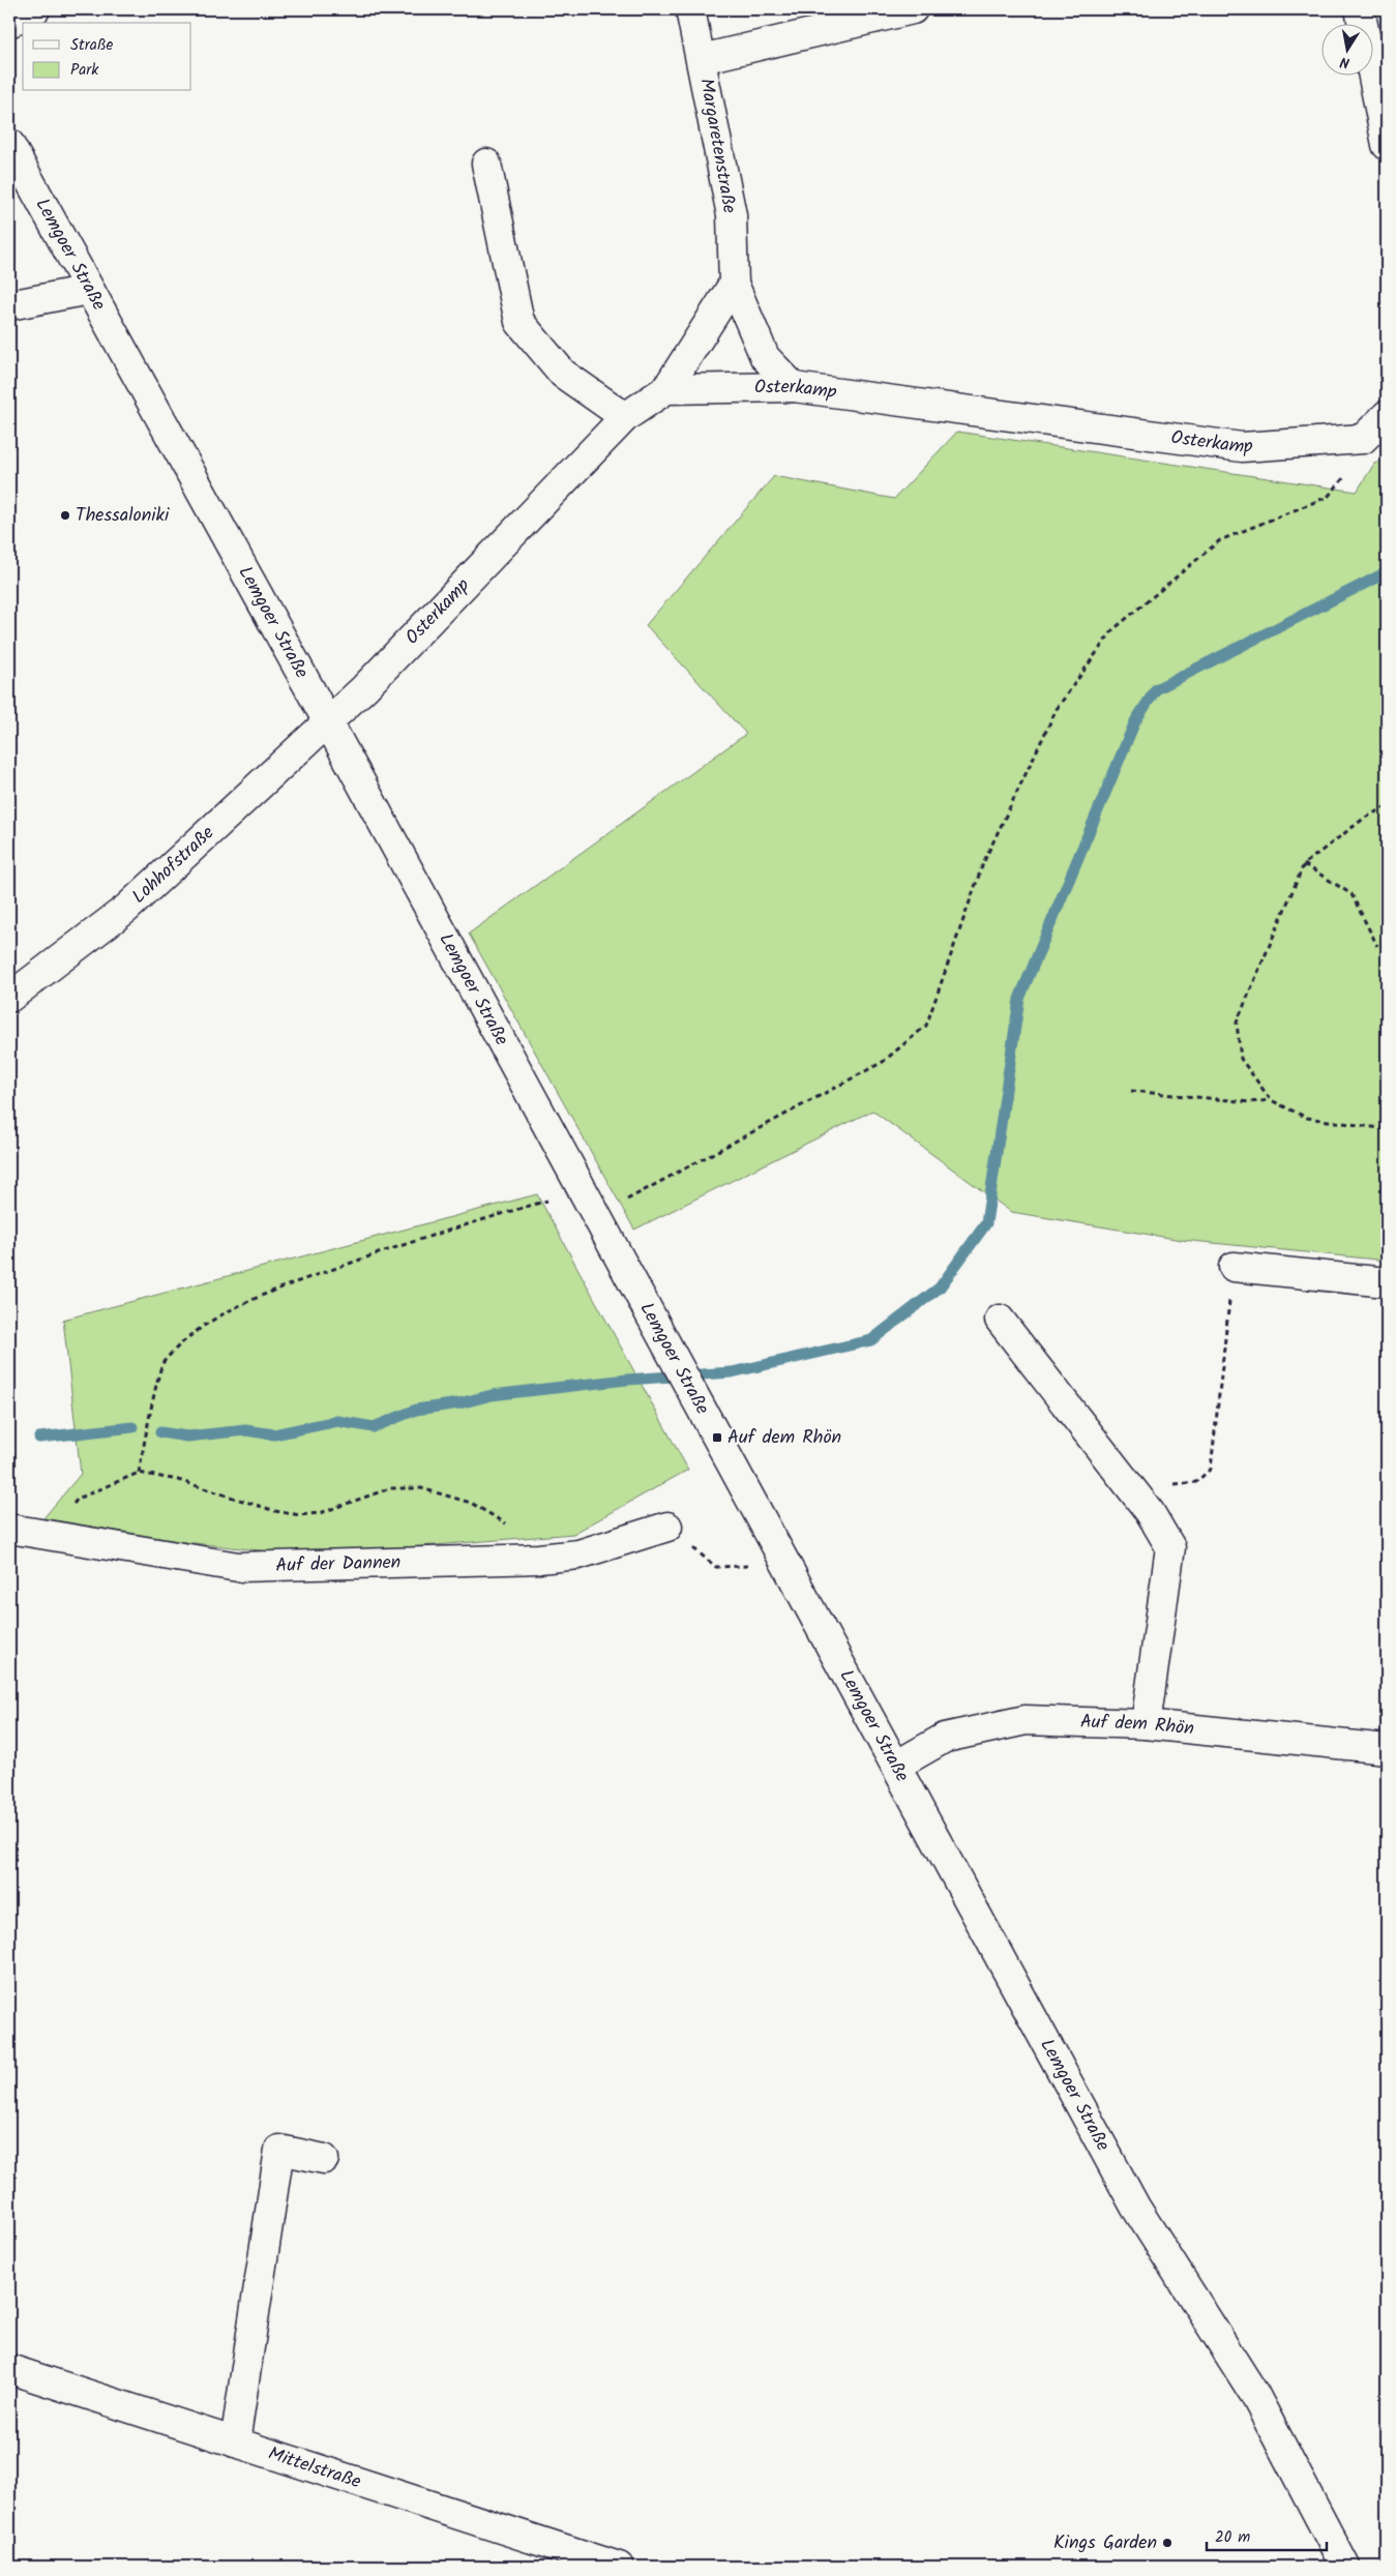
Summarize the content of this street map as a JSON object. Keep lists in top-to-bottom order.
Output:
{
  "streets": {
    "street": [
      "Margaretenstraße",
      "Lemgoer Straße",
      "Osterkamp",
      "Lohhofstraße",
      "Auf der Dannen",
      "Auf dem Rhön",
      "Mittelstraße"
    ]
  },
  "crossings": [
    ["Margaretenstraße", "Osterkamp"],
    ["Lemgoer Straße", "Osterkamp"],
    ["Lemgoer Straße", "Lohhofstraße"],
    ["Lemgoer Straße", "Auf dem Rhön"],
    ["Osterkamp", "Lohhofstraße"]
  ],
  "places": {
    "other": ["Thessaloniki", "Kings Garden"],
    "transit": ["Auf dem Rhön"]
  },
  "legend": ["Straße", "Park"],
  "scale_bar": "20 m",
  "north": "bottom"
}
